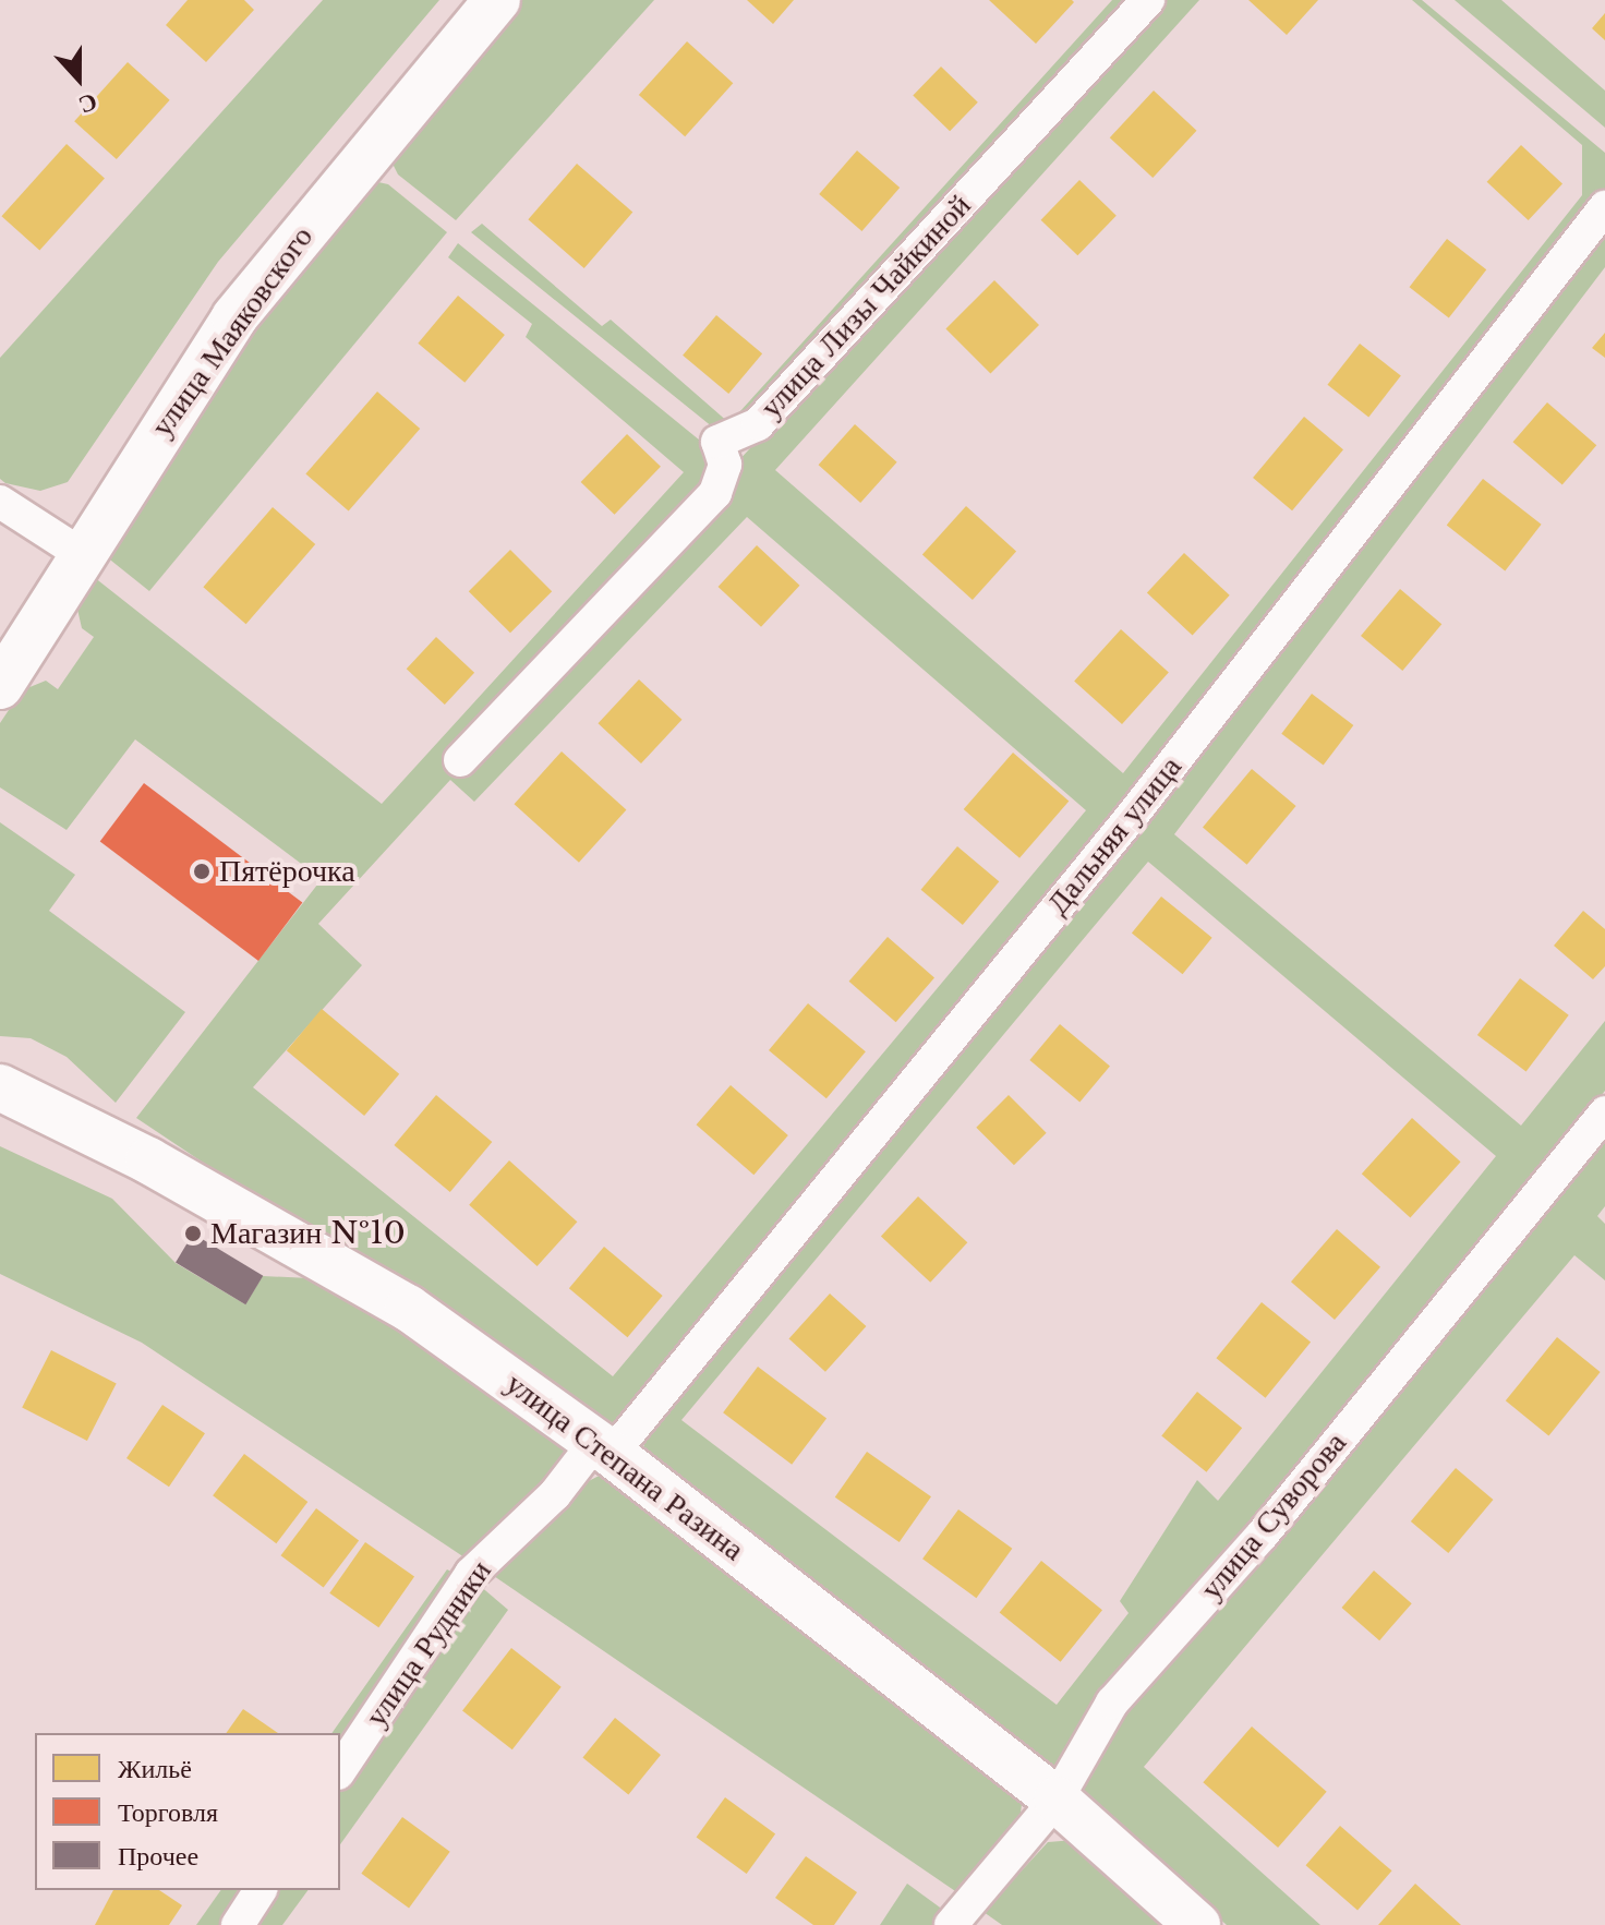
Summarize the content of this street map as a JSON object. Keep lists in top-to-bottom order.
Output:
{
  "streets": {
    "main road": ["улица Маяковского", "улица Степана Разина"],
    "street": [
      "улица Лизы Чайкиной",
      "Дальняя улица",
      "улица Суворова",
      "улица Рудники"
    ]
  },
  "crossings": [
    ["Дальняя улица", "улица Степана Разина"],
    ["Дальняя улица", "улица Рудники"],
    ["улица Степана Разина", "улица Суворова"],
    ["улица Степана Разина", "улица Рудники"]
  ],
  "places": ["Пятёрочка", "Магазин №10"],
  "legend": ["Жильё", "Торговля", "Прочее"],
  "north": "bottom"
}
